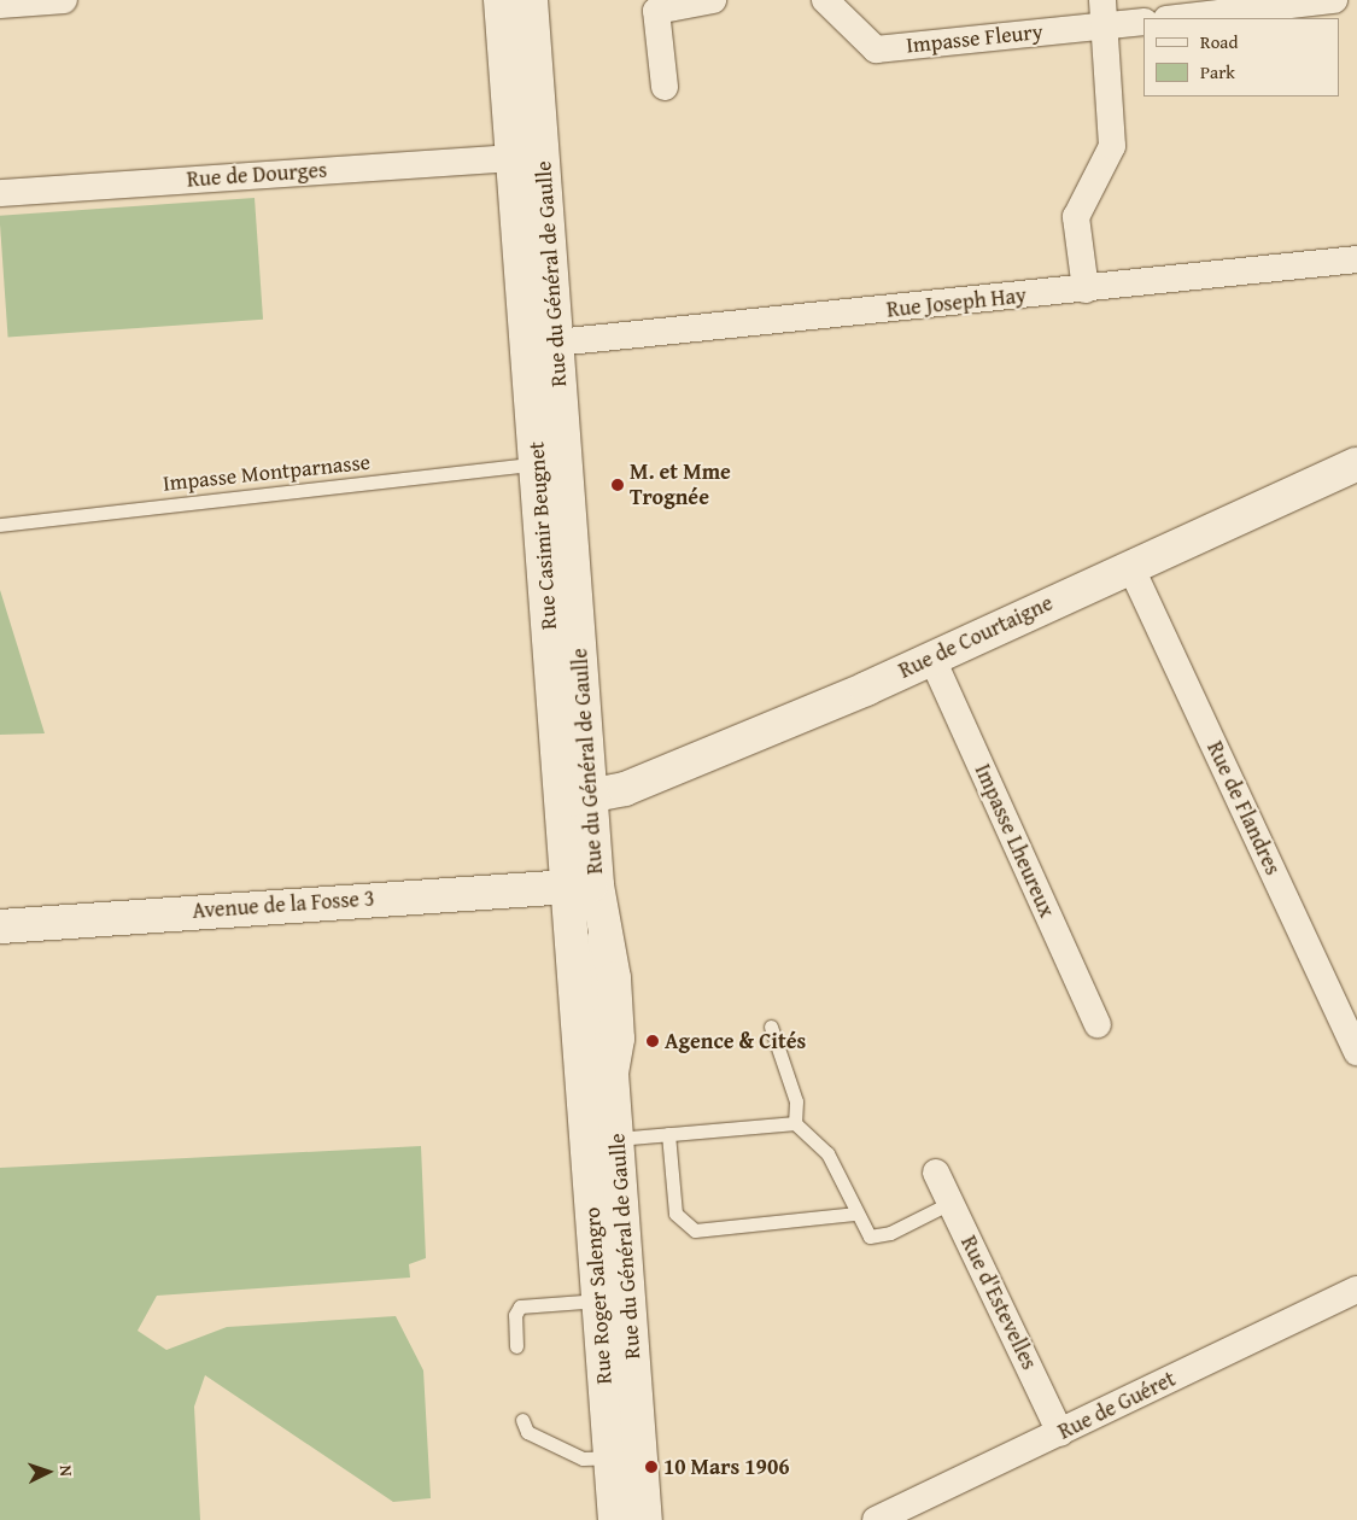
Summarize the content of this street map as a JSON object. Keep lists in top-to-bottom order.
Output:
{
  "streets": {
    "main road": [
      "Rue du Général de Gaulle",
      "Rue Casimir Beugnet",
      "Rue de Courtaigne",
      "Avenue de la Fosse 3",
      "Rue Roger Salengro"
    ],
    "street": [
      "Impasse Fleury",
      "Rue de Dourges",
      "Rue Joseph Hay",
      "Rue de Flandres",
      "Impasse Lheureux",
      "Rue d'Estevelles",
      "Rue de Guéret"
    ],
    "lane": ["Impasse Montparnasse"]
  },
  "crossings": [
    ["Rue de Dourges", "Rue Casimir Beugnet"],
    ["Rue du Général de Gaulle", "Rue Joseph Hay"],
    ["Rue du Général de Gaulle", "Rue Casimir Beugnet"],
    ["Rue du Général de Gaulle", "Rue de Courtaigne"],
    ["Rue du Général de Gaulle", "Avenue de la Fosse 3"],
    ["Impasse Montparnasse", "Rue Casimir Beugnet"],
    ["Rue Casimir Beugnet", "Rue de Courtaigne"],
    ["Rue Casimir Beugnet", "Avenue de la Fosse 3"],
    ["Rue Casimir Beugnet", "Rue Roger Salengro"],
    ["Rue de Courtaigne", "Rue de Flandres"],
    ["Rue de Courtaigne", "Impasse Lheureux"],
    ["Rue d'Estevelles", "Rue de Guéret"]
  ],
  "places": ["M. et Mme Trognée", "Agence & Cités", "10 Mars 1906"],
  "legend": ["Road", "Park"],
  "north": "right"
}
